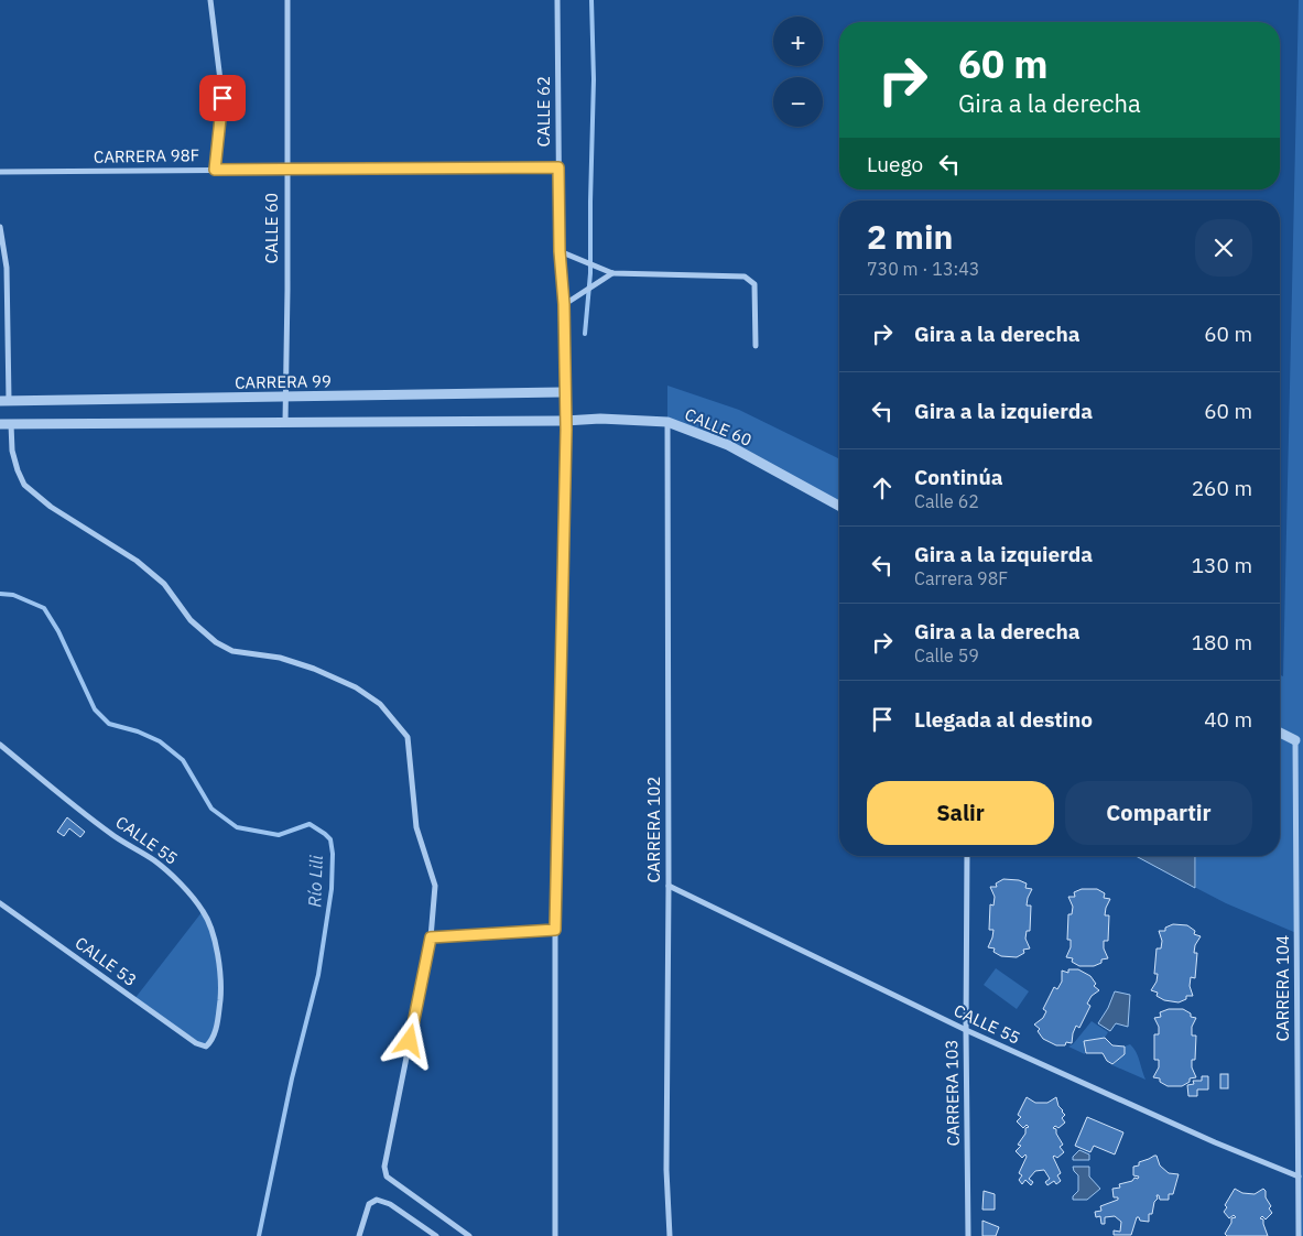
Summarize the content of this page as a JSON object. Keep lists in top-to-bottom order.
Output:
{
  "streets": {
    "street": [
      "CALLE 62",
      "CARRERA 98F",
      "CALLE 60",
      "CARRERA 99",
      "CARRERA 102",
      "CALLE 55",
      "CALLE 53",
      "CARRERA 104",
      "CARRERA 103"
    ]
  },
  "crossings": [
    ["CALLE 62", "CARRERA 98F"],
    ["CALLE 62", "CALLE 60"],
    ["CALLE 62", "CARRERA 99"],
    ["CARRERA 98F", "CALLE 60"],
    ["CALLE 60", "CARRERA 99"],
    ["CALLE 60", "CARRERA 102"],
    ["CARRERA 102", "CALLE 55"],
    ["CALLE 55", "CALLE 53"],
    ["CALLE 55", "CARRERA 104"],
    ["CALLE 55", "CARRERA 103"]
  ],
  "water": ["Río Lili"],
  "page": {
    "map_buttons": ["+", "−"],
    "turn": ["60 m", "Gira a la derecha"],
    "then": "Luego",
    "heading": ["2 min", "730 m · 13:43"],
    "list": [
      {
        "name": "Gira a la derecha",
        "value": "60 m"
      },
      {
        "name": "Gira a la izquierda",
        "value": "60 m"
      },
      {
        "name": "Continúa",
        "note": "Calle 62",
        "value": "260 m"
      },
      {
        "name": "Gira a la izquierda",
        "note": "Carrera 98F",
        "value": "130 m"
      },
      {
        "name": "Gira a la derecha",
        "note": "Calle 59",
        "value": "180 m"
      },
      {
        "name": "Llegada al destino",
        "value": "40 m"
      }
    ],
    "buttons": ["Salir", "Compartir"]
  }
}
